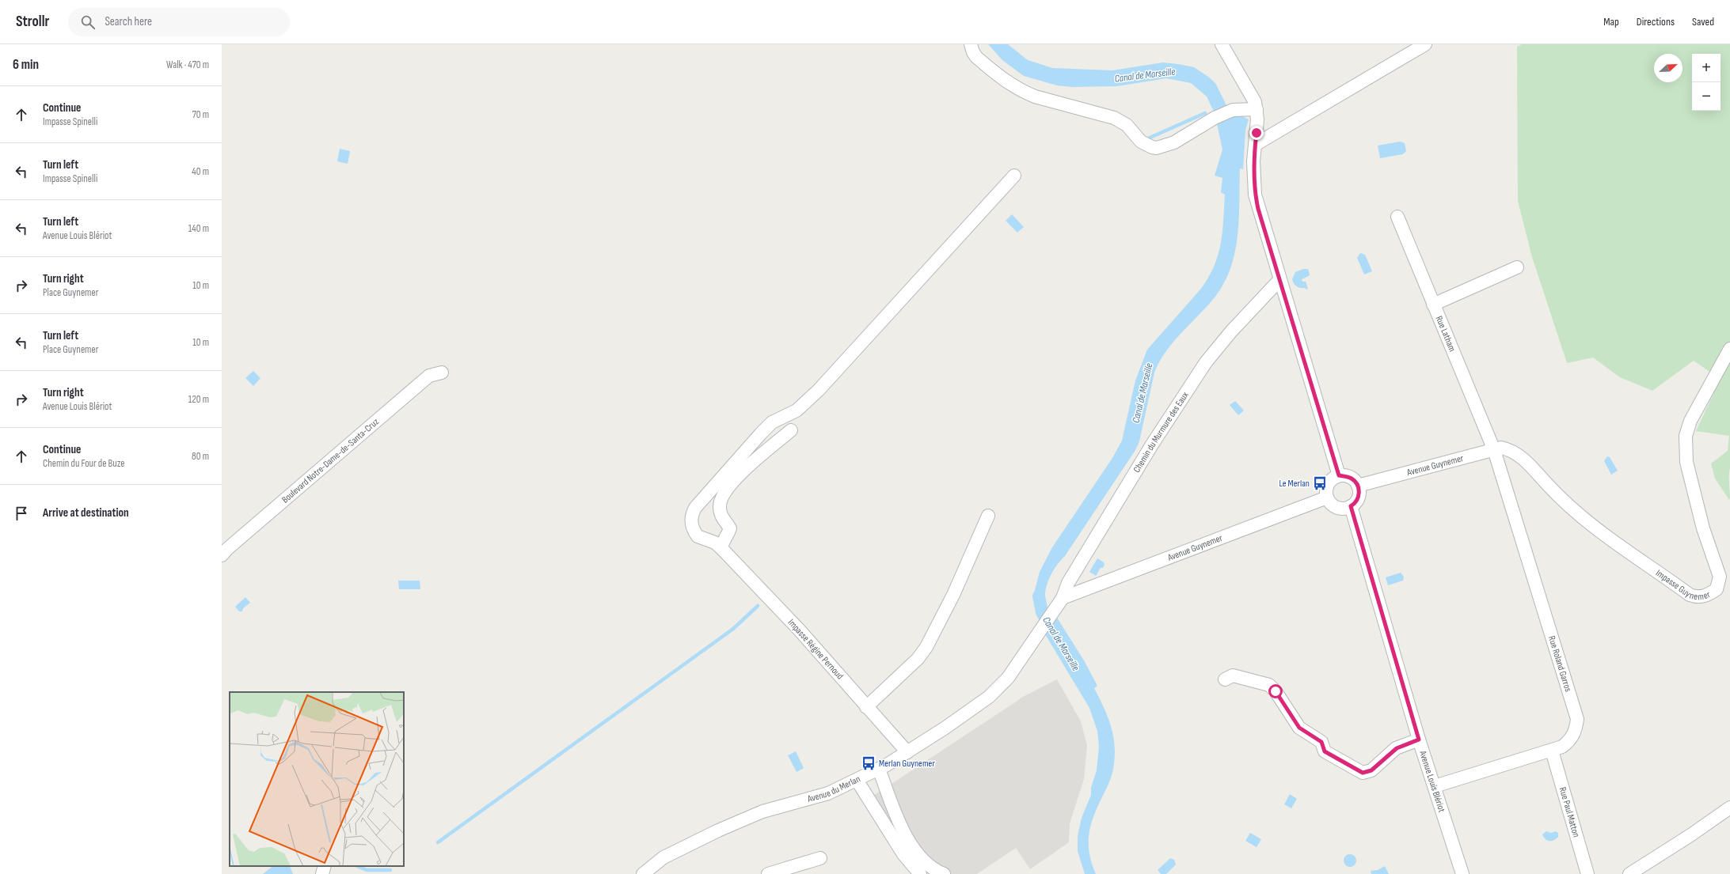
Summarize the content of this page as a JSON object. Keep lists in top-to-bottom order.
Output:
{
  "streets": {
    "street": [
      "Rue Latham",
      "Chemin du Murmure des Eaux",
      "Boulevard Notre-Dame-de-Santa-Cruz",
      "Avenue Guynemer",
      "Impasse Guynemer",
      "Impasse Régine Pernoud",
      "Rue Roland Garros",
      "Avenue Louis Blériot",
      "Avenue du Merlan",
      "Rue Paul Matton"
    ]
  },
  "crossings": [
    ["Rue Latham", "Avenue Guynemer"],
    ["Rue Latham", "Impasse Guynemer"],
    ["Rue Latham", "Rue Roland Garros"],
    ["Chemin du Murmure des Eaux", "Avenue Guynemer"],
    ["Chemin du Murmure des Eaux", "Avenue du Merlan"],
    ["Avenue Guynemer", "Impasse Guynemer"],
    ["Avenue Guynemer", "Rue Roland Garros"],
    ["Avenue Guynemer", "Avenue Louis Blériot"],
    ["Avenue Guynemer", "Avenue du Merlan"],
    ["Impasse Guynemer", "Rue Roland Garros"],
    ["Impasse Régine Pernoud", "Avenue du Merlan"],
    ["Rue Roland Garros", "Avenue Louis Blériot"],
    ["Rue Roland Garros", "Rue Paul Matton"]
  ],
  "water": ["Canal de Marseille"],
  "places": {
    "bus stop": ["Le Merlan", "Merlan Guynemer"]
  },
  "north": "top right",
  "page": {
    "header": "Strollr",
    "search": "Search here",
    "nav": ["Map", "Directions", "Saved"],
    "heading": ["6 min", "Walk · 470 m"],
    "map_buttons": ["+", "−"],
    "list": [
      ["Continue", "Impasse Spinelli", "70 m"],
      ["Turn left", "Impasse Spinelli", "40 m"],
      ["Turn left", "Avenue Louis Blériot", "140 m"],
      ["Turn right", "Place Guynemer", "10 m"],
      ["Turn left", "Place Guynemer", "10 m"],
      ["Turn right", "Avenue Louis Blériot", "120 m"],
      ["Continue", "Chemin du Four de Buze", "80 m"],
      "Arrive at destination"
    ]
  }
}
